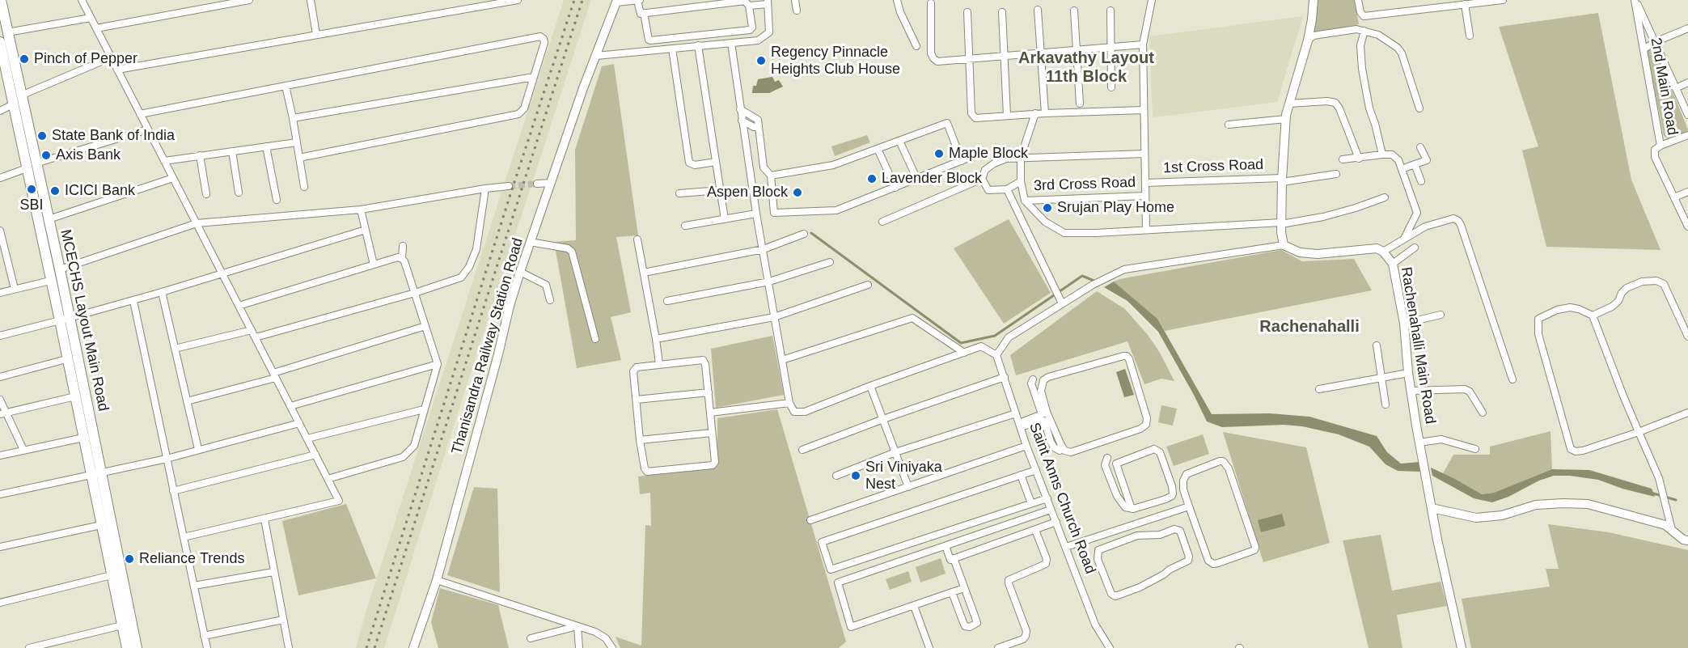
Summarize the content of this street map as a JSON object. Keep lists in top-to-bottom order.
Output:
{
  "streets": {
    "main road": ["MCECHS Layout Main Road"],
    "street": [
      "2nd Main Road",
      "1st Cross Road",
      "3rd Cross Road",
      "Rachenahalli Main Road",
      "Thanisandra Railway Station Road",
      "Saint Anns Church Road"
    ]
  },
  "districts": ["Arkavathy Layout 11th Block", "Rachenahalli"],
  "places": [
    "Pinch of Pepper",
    "Regency Pinnacle Heights Club House",
    "State Bank of India",
    "Maple Block",
    "Axis Bank",
    "Lavender Block",
    "SBI",
    "ICICI Bank",
    "Aspen Block",
    "Srujan Play Home",
    "Sri Viniyaka Nest",
    "Reliance Trends"
  ]
}
